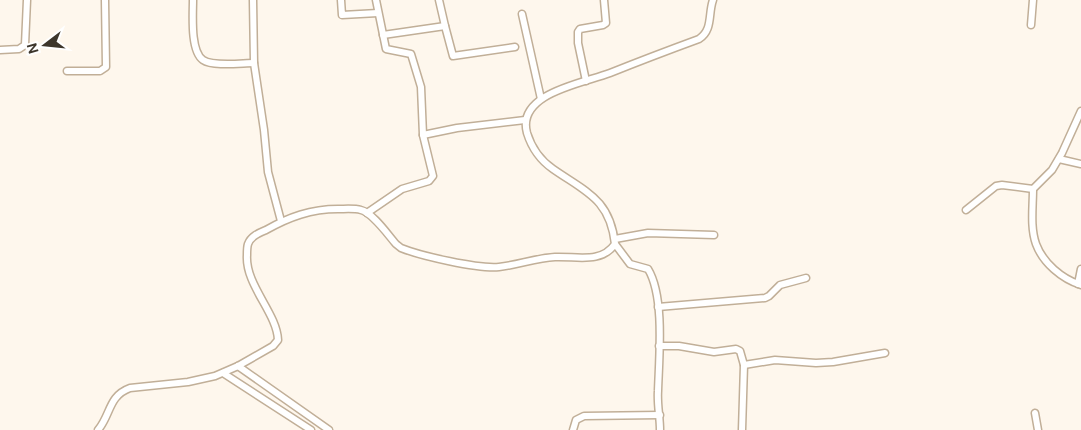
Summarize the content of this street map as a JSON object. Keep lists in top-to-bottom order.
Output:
{
  "north": "left"
}
